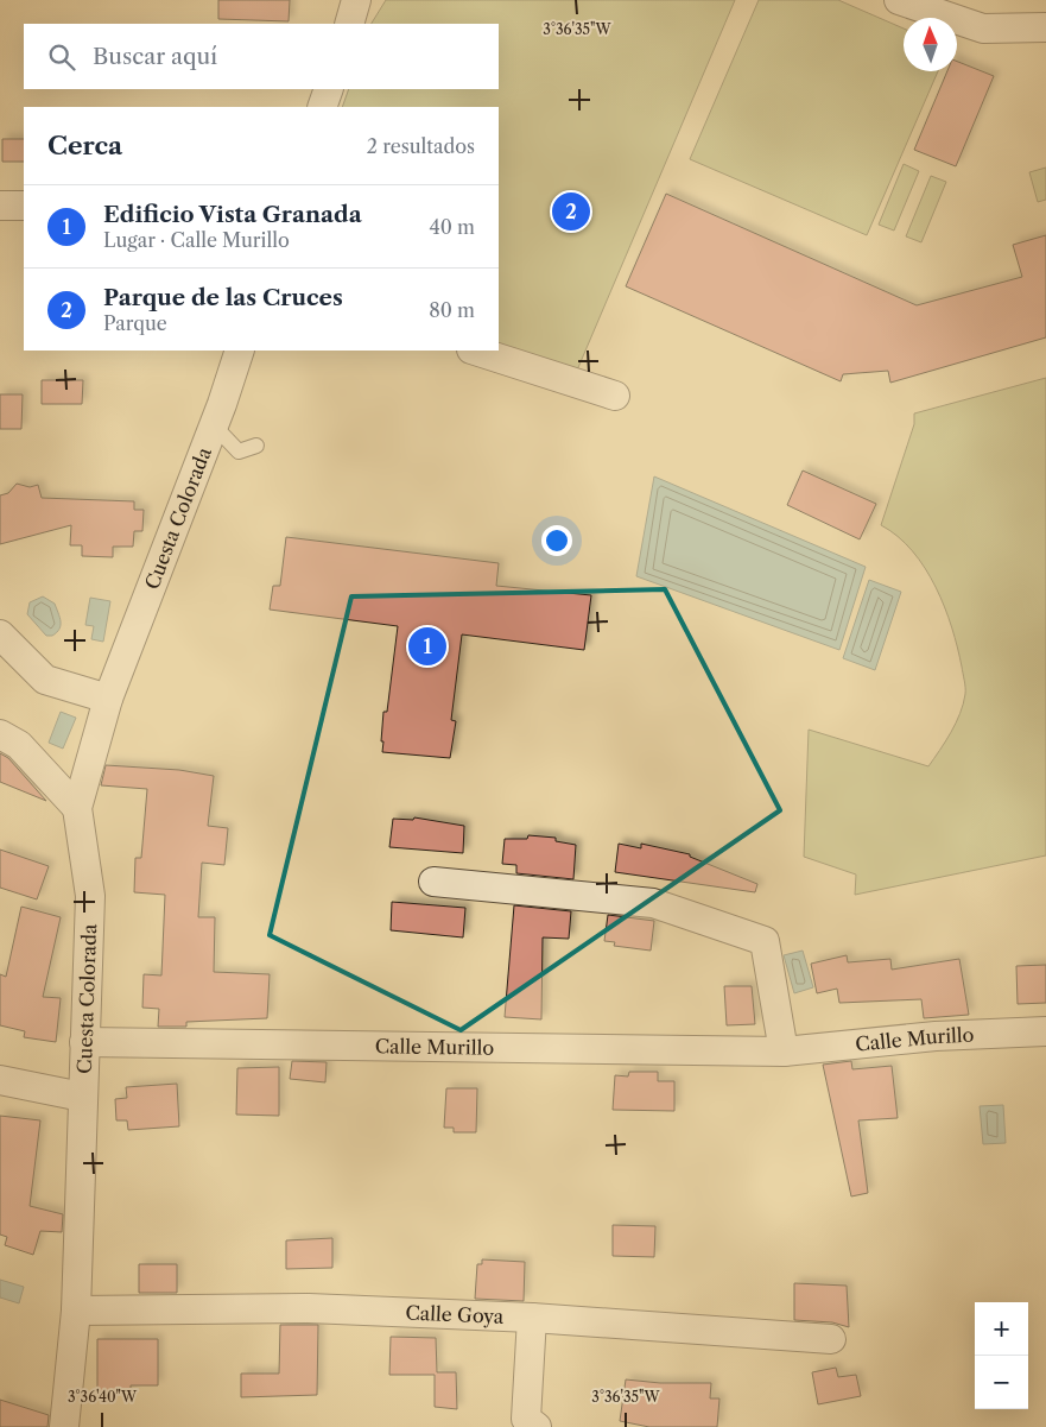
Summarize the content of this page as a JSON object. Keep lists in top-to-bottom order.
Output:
{
  "streets": {
    "street": ["Cuesta Colorada", "Calle Murillo", "Calle Goya"]
  },
  "crossings": [
    ["Cuesta Colorada", "Calle Murillo"],
    ["Cuesta Colorada", "Calle Goya"]
  ],
  "north": "top",
  "page": {
    "search": "Buscar aquí",
    "heading": ["Cerca", "2 resultados"],
    "list": [
      {
        "mark": "1",
        "name": "Edificio Vista Granada",
        "note": "Lugar · Calle Murillo",
        "value": "40 m"
      },
      {
        "mark": "2",
        "name": "Parque de las Cruces",
        "note": "Parque",
        "value": "80 m"
      }
    ],
    "pins": ["2", "1"],
    "map_buttons": ["+", "−"]
  },
  "coordinates": ["3°36'35\"W", "3°36'40\"W"]
}
